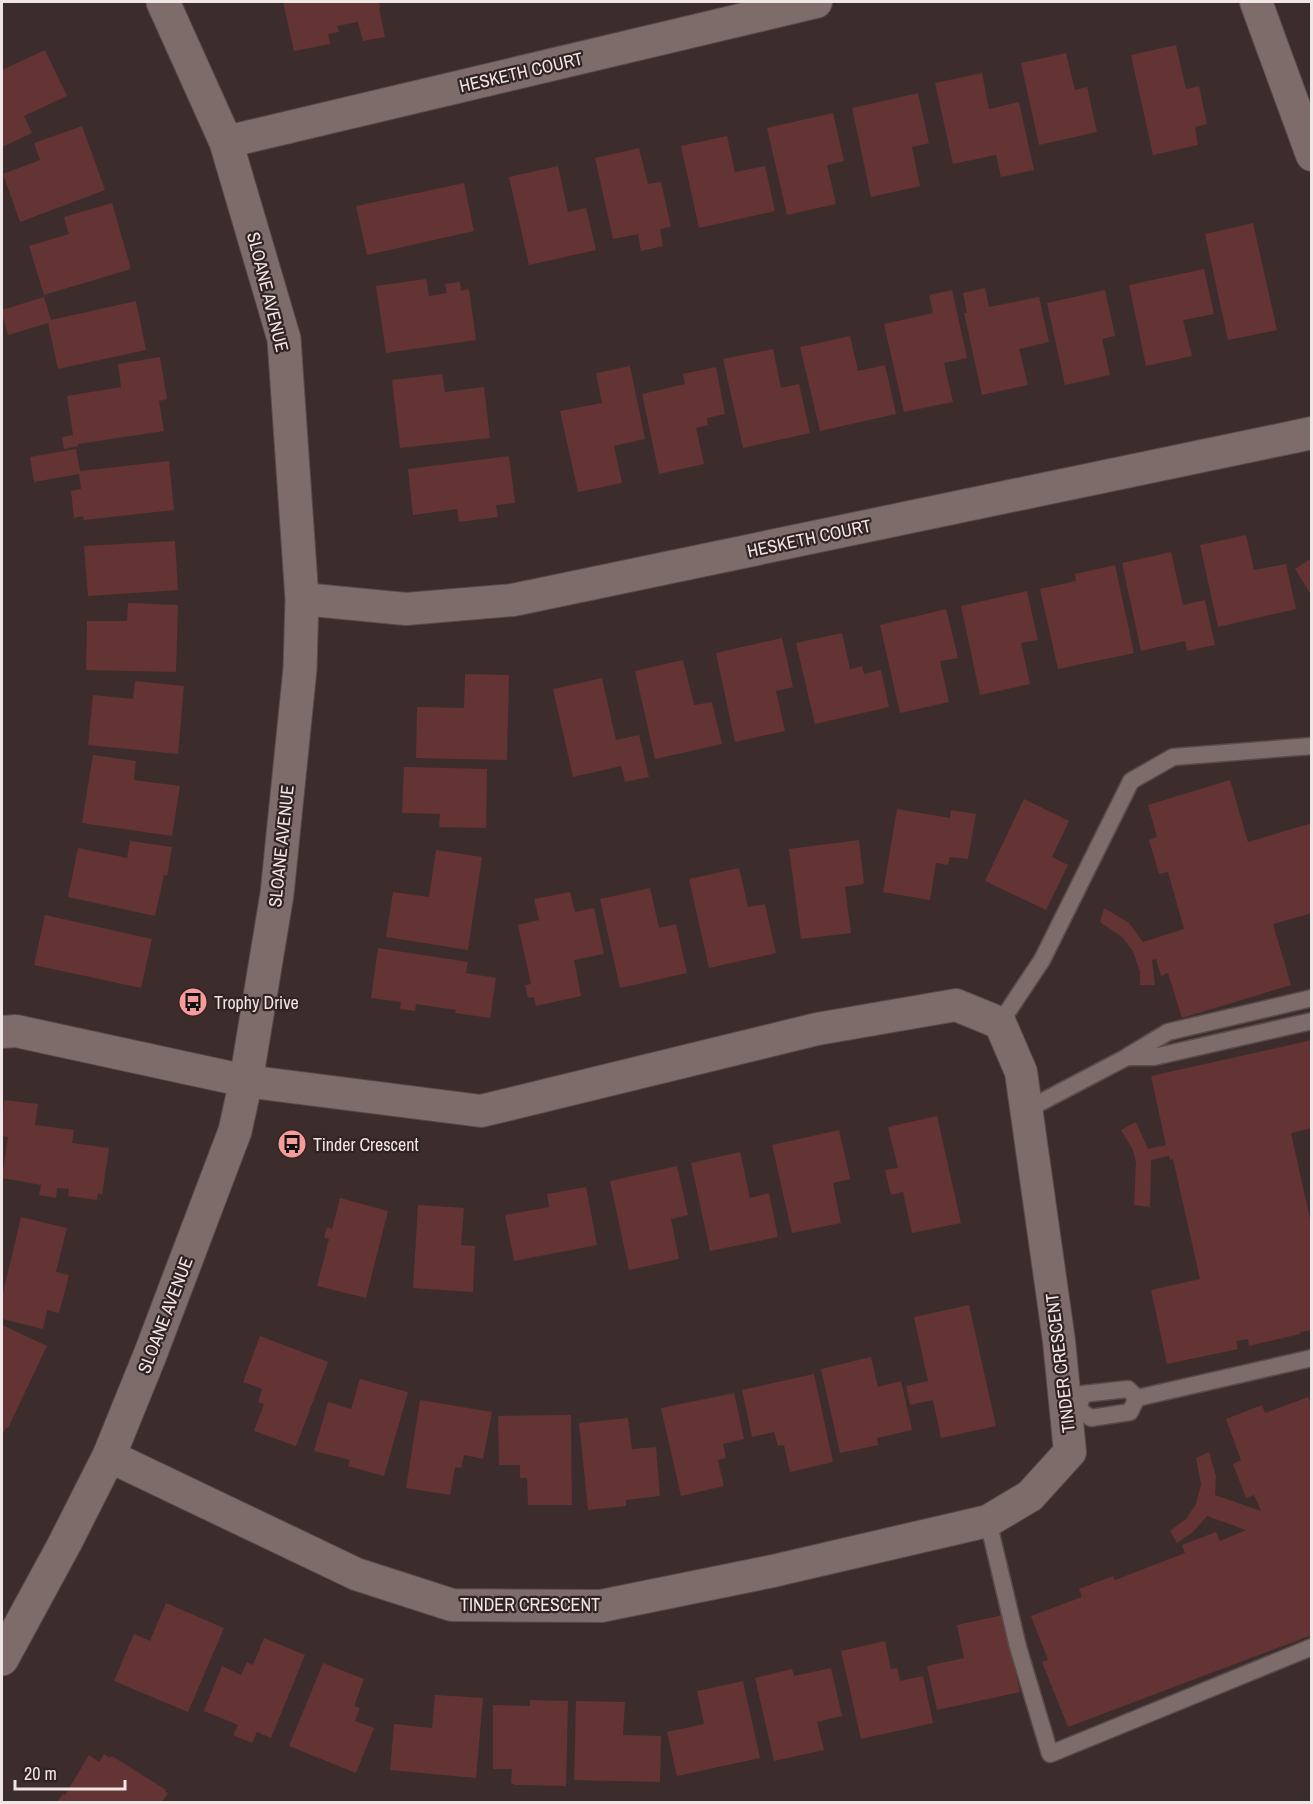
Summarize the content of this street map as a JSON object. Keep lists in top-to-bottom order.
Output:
{
  "streets": {
    "street": ["HESKETH COURT", "SLOANE AVENUE", "TINDER CRESCENT"]
  },
  "crossings": [
    ["HESKETH COURT", "SLOANE AVENUE"],
    ["SLOANE AVENUE", "TINDER CRESCENT"]
  ],
  "places": {
    "bus stop": ["Trophy Drive", "Tinder Crescent"]
  },
  "scale_bar": "20 m"
}
